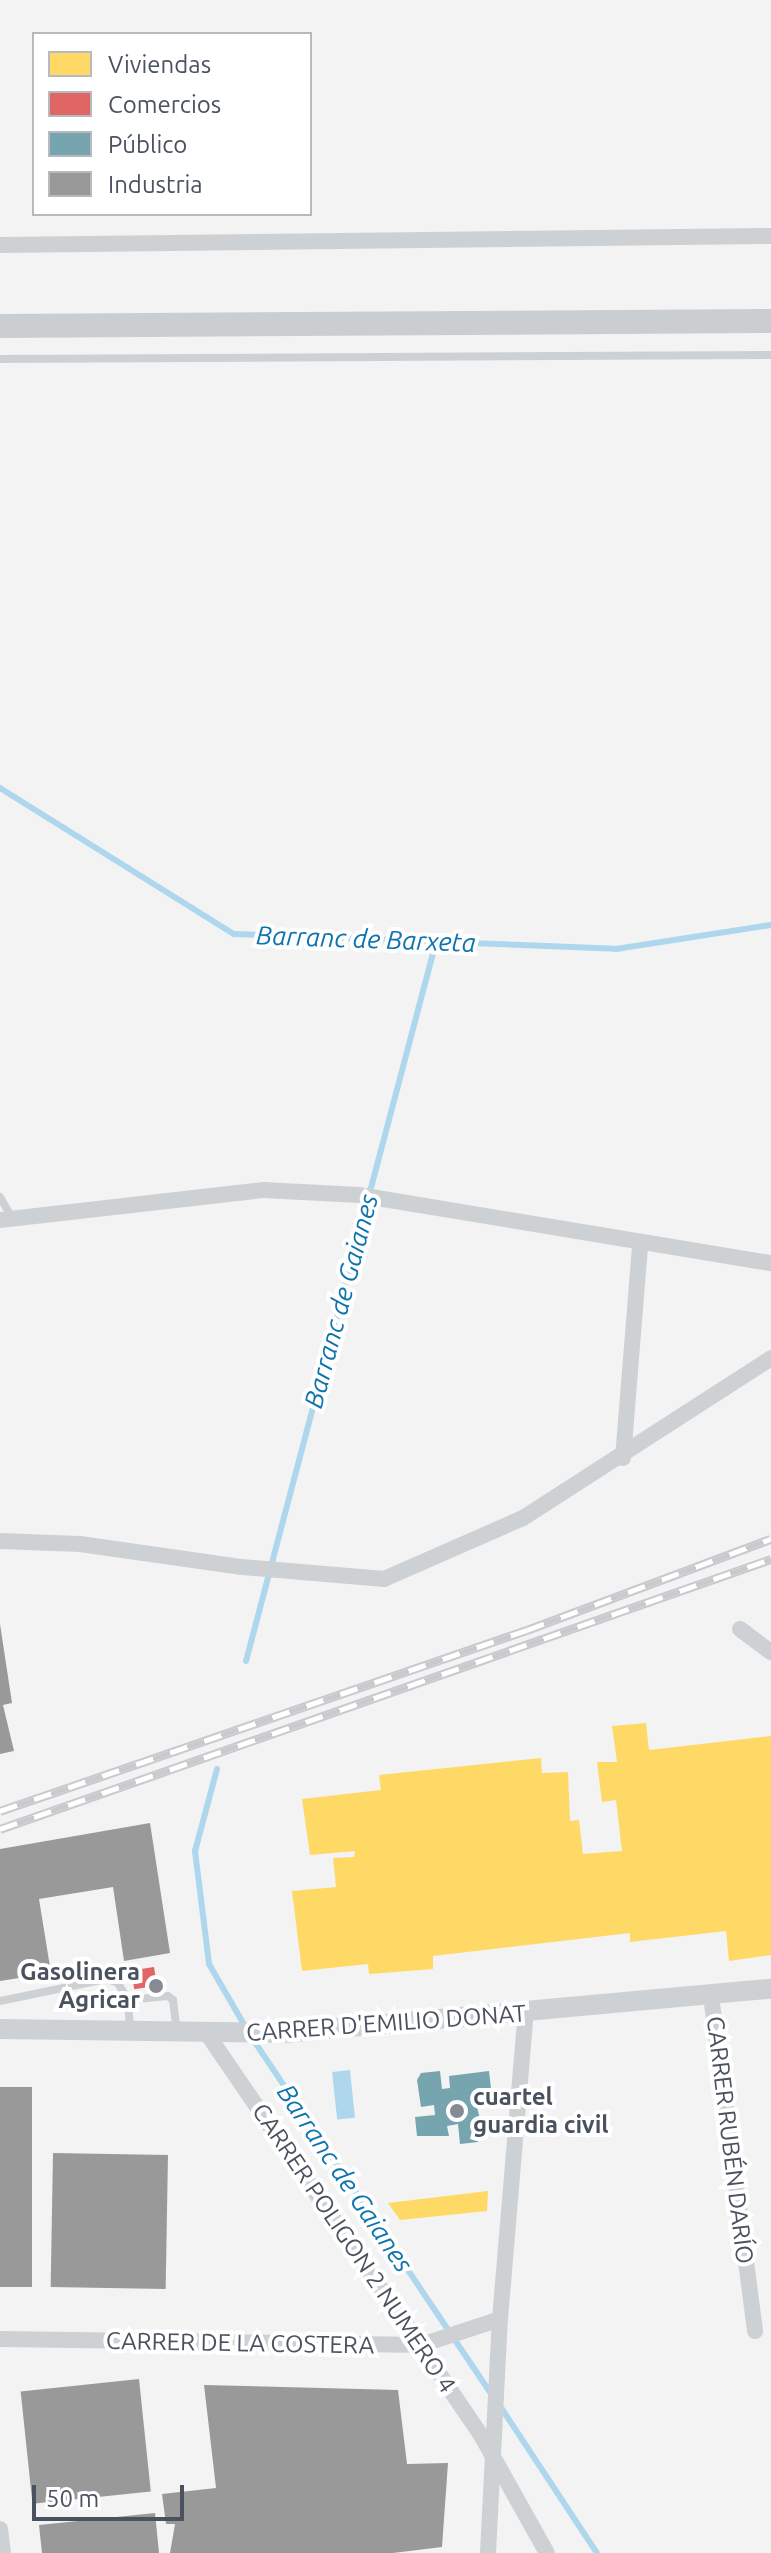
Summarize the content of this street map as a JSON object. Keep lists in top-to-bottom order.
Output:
{
  "streets": {
    "street": [
      "CARRER D'EMILIO DONAT",
      "CARRER RUBÉN DARÍO",
      "CARRER POLIGON 2 NUMERO 4",
      "CARRER DE LA COSTERA"
    ]
  },
  "crossings": [
    ["CARRER D'EMILIO DONAT", "CARRER RUBÉN DARÍO"],
    ["CARRER D'EMILIO DONAT", "CARRER POLIGON 2 NUMERO 4"],
    ["CARRER POLIGON 2 NUMERO 4", "CARRER DE LA COSTERA"]
  ],
  "water": ["Barranc de Barxeta", "Barranc de Gaianes"],
  "places": ["Gasolinera Agricar", "cuartel guardia civil"],
  "legend": [
    "Viviendas",
    "Comercios",
    "Público",
    "Industria"
  ],
  "scale_bar": "50 m"
}
